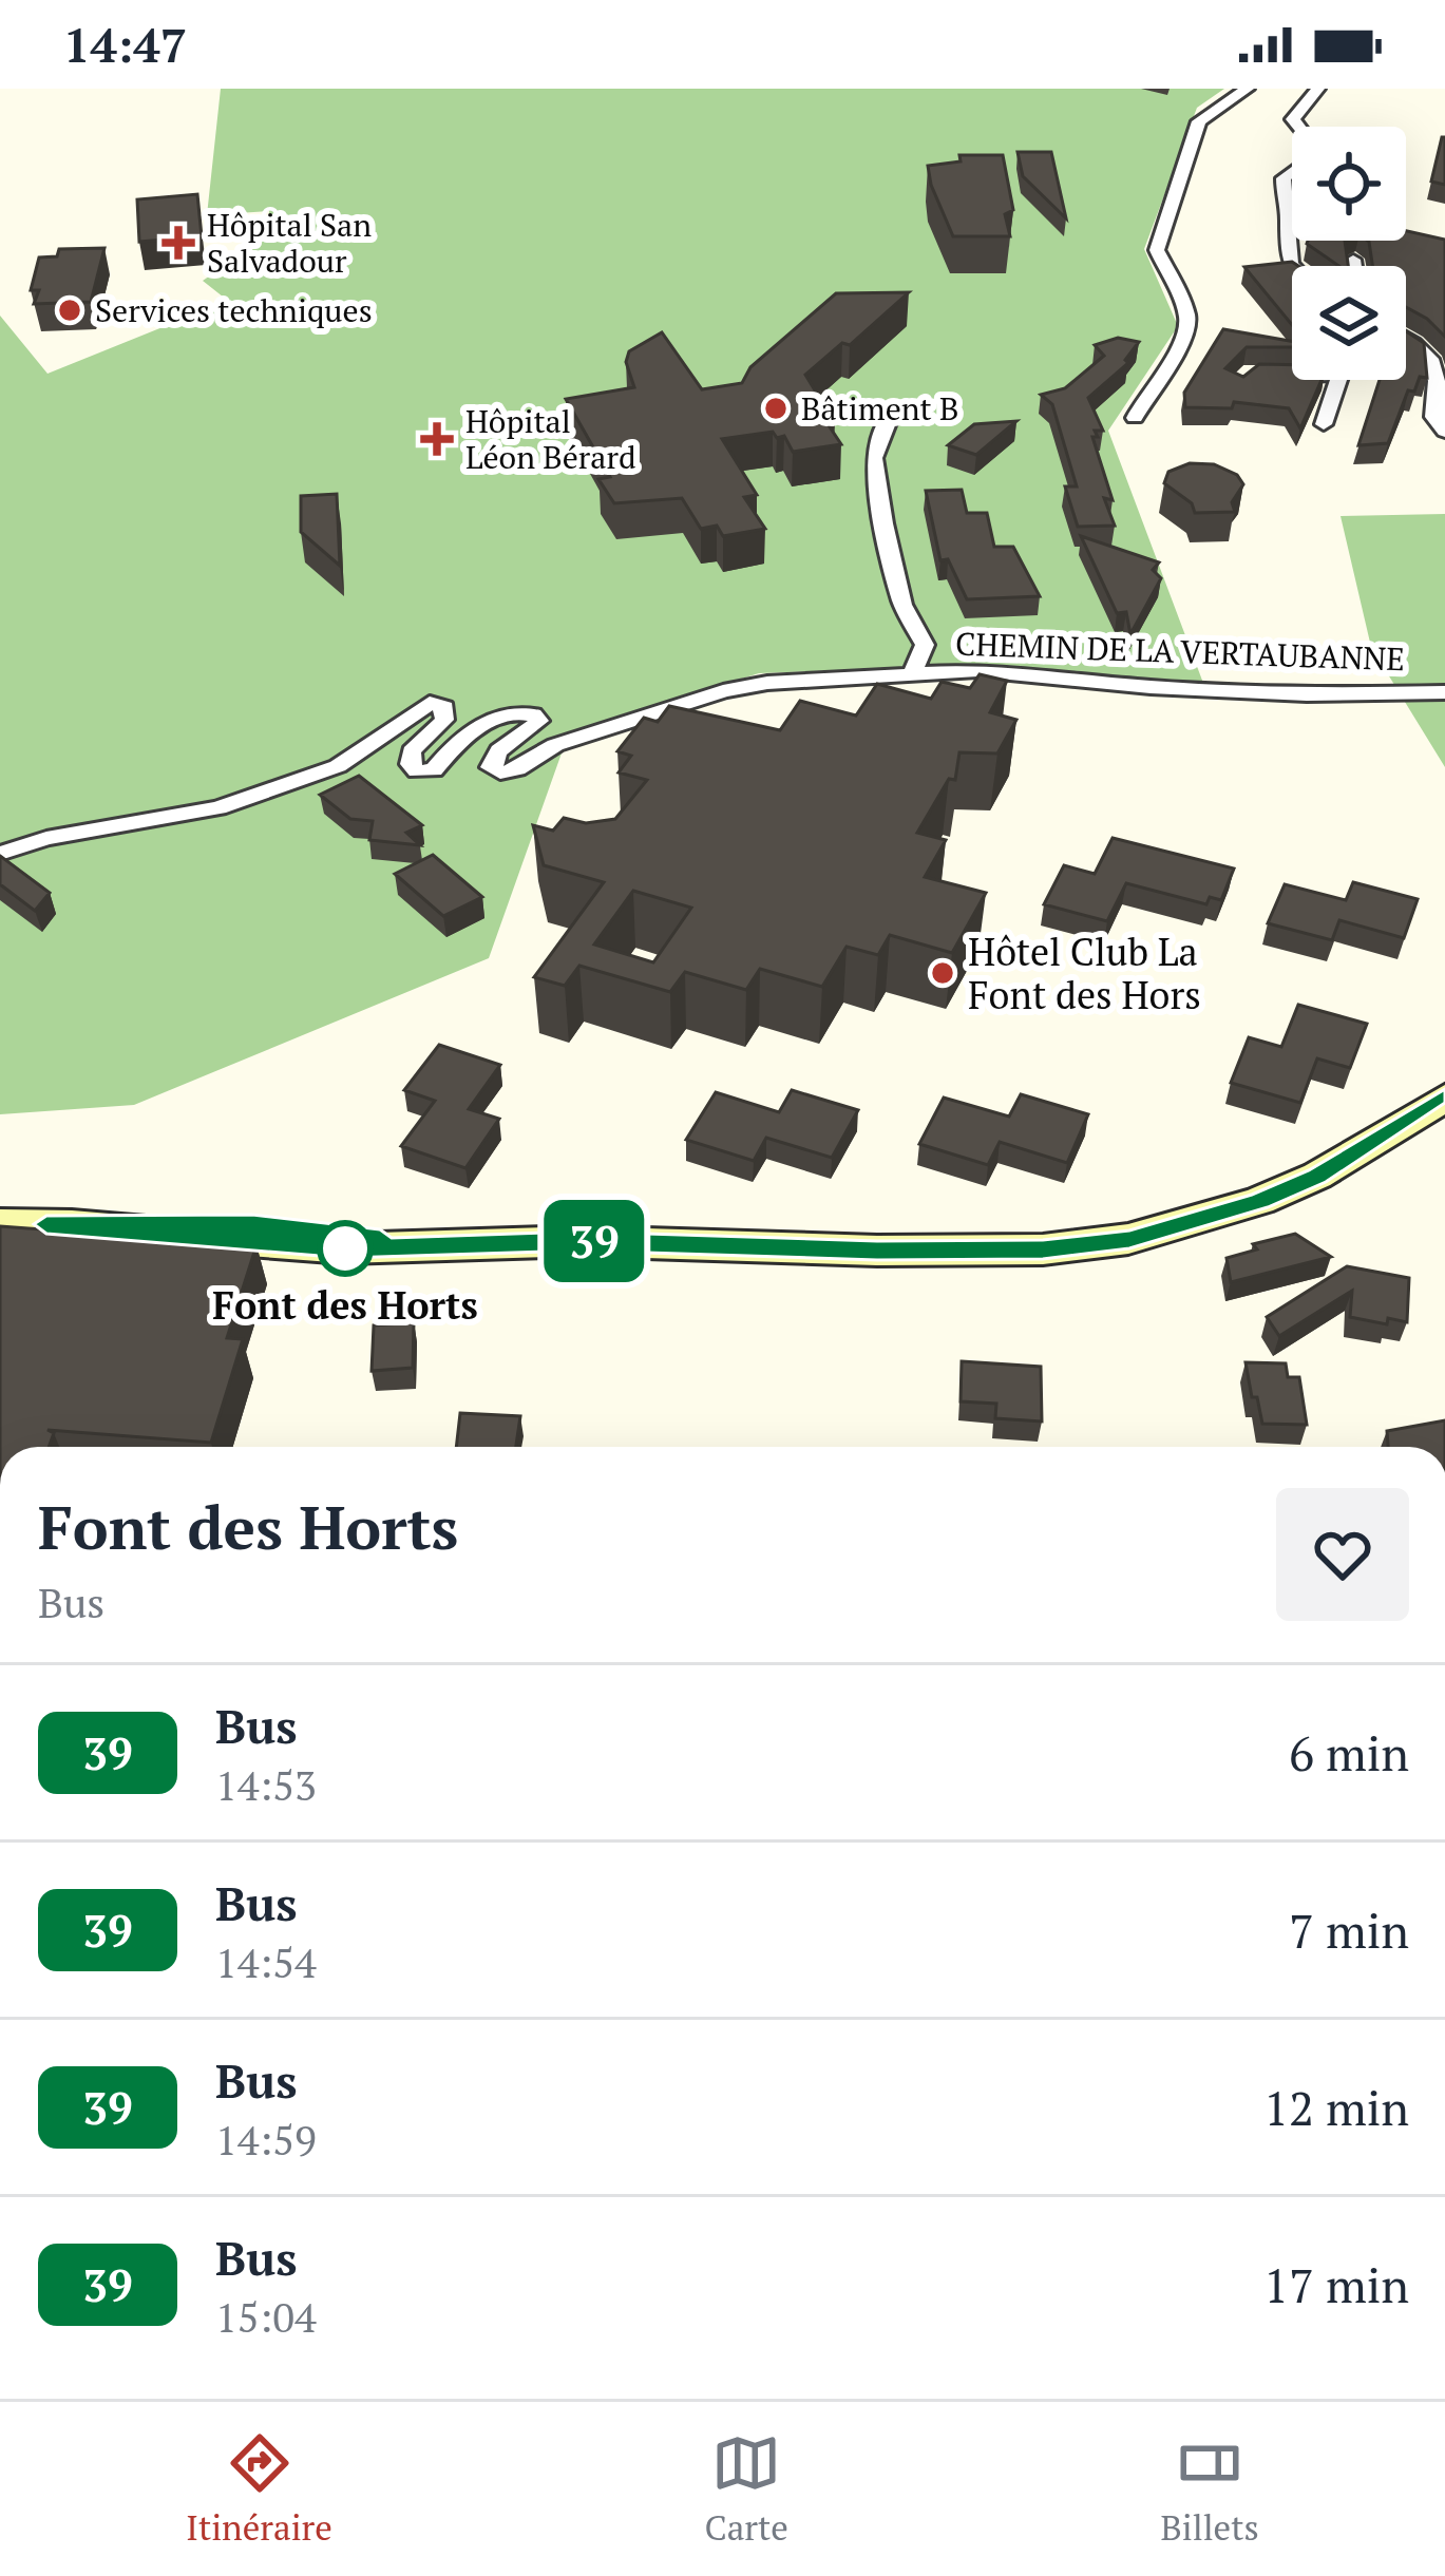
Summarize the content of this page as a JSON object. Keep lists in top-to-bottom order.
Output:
{
  "streets": {
    "street": ["CHEMIN DE LA VERTAUBANNE"]
  },
  "places": {
    "health": ["Hôpital San Salvadour", "Hôpital Léon Bérard"],
    "other": [
      "Services techniques",
      "Bâtiment B",
      "Hôtel Club La Font des Hors",
      "Font des Horts"
    ]
  },
  "lines": ["bus line 39"],
  "page": {
    "status": "14:47",
    "on_map": "39",
    "heading": ["Font des Horts", "Bus"],
    "list": [
      {
        "mark": "39",
        "name": "Bus",
        "note": "14:53",
        "value": "6 min"
      },
      {
        "mark": "39",
        "name": "Bus",
        "note": "14:54",
        "value": "7 min"
      },
      {
        "mark": "39",
        "name": "Bus",
        "note": "14:59",
        "value": "12 min"
      },
      {
        "mark": "39",
        "name": "Bus",
        "note": "15:04",
        "value": "17 min"
      }
    ],
    "tabs": ["Itinéraire", "Carte", "Billets"]
  }
}
